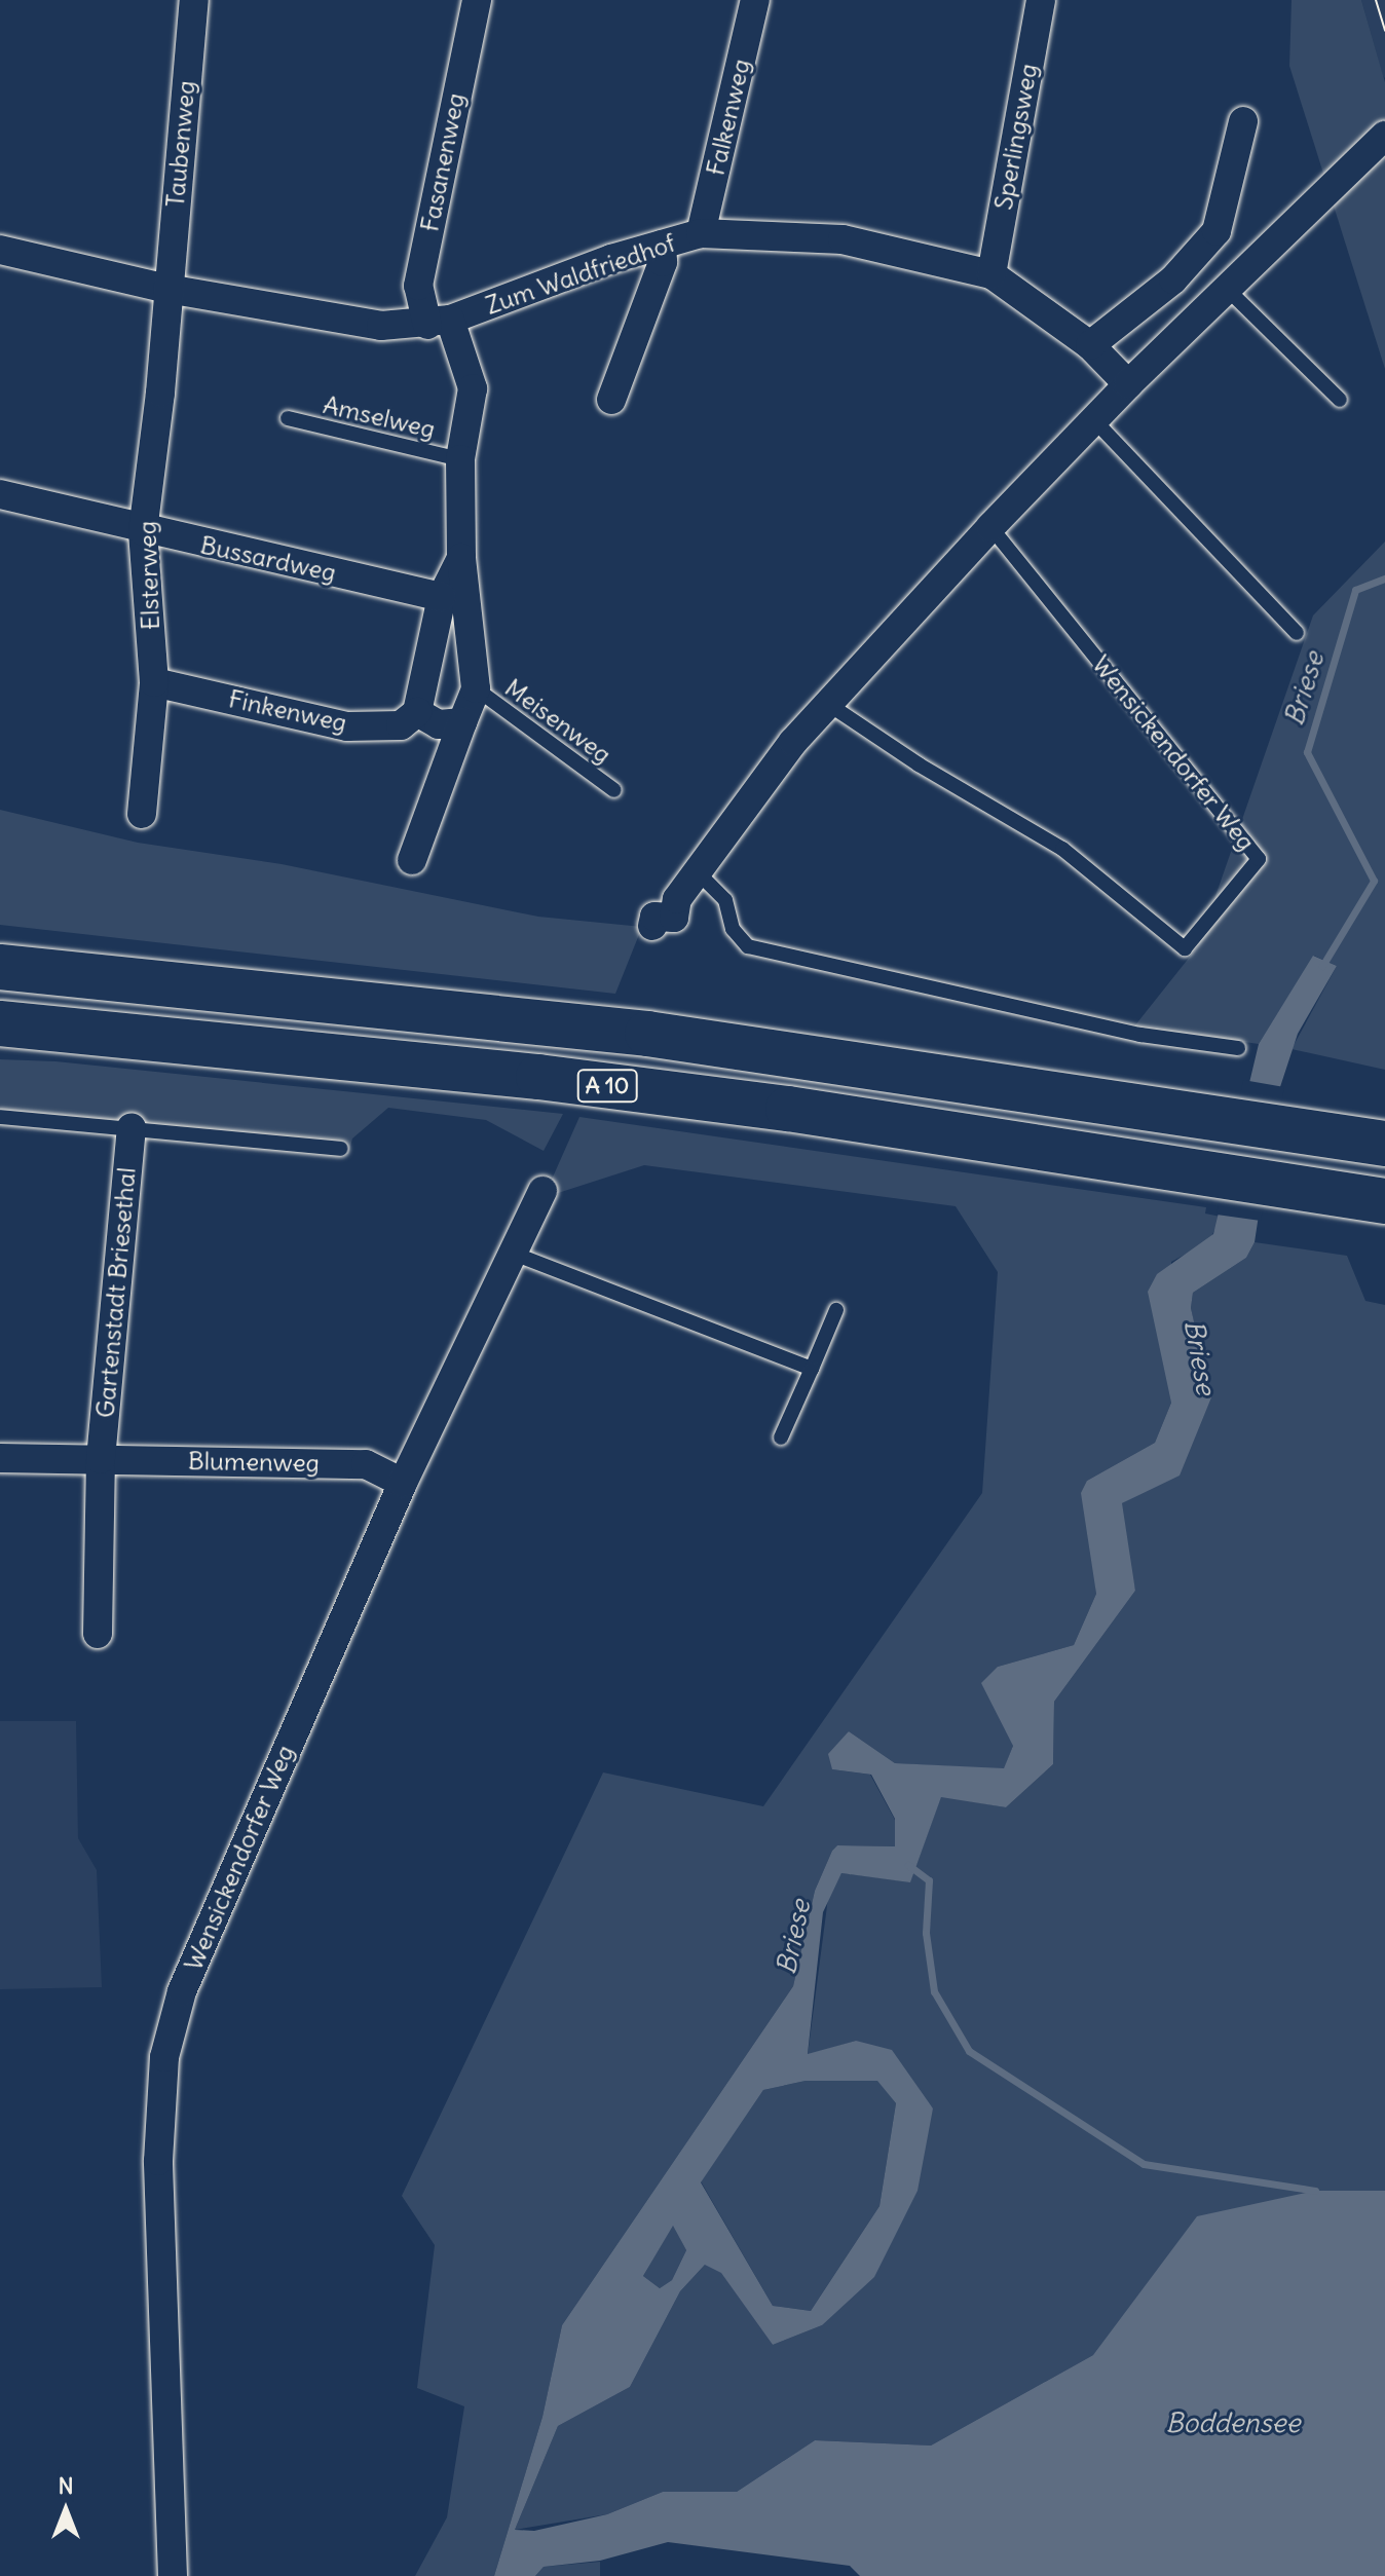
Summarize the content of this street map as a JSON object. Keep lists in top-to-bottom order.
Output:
{
  "streets": {
    "highway": ["A 10"],
    "street": [
      "Falkenweg",
      "Sperlingsweg",
      "Taubenweg",
      "Fasanenweg",
      "Zum Waldfriedhof",
      "Bussardweg",
      "Elsterweg",
      "Finkenweg",
      "Wensickendorfer Weg",
      "Gartenstadt Briesethal",
      "Blumenweg"
    ],
    "lane": ["Amselweg", "Meisenweg"]
  },
  "crossings": [
    ["Falkenweg", "Zum Waldfriedhof"],
    ["Sperlingsweg", "Zum Waldfriedhof"],
    ["Taubenweg", "Zum Waldfriedhof"],
    ["Taubenweg", "Elsterweg"],
    ["Fasanenweg", "Zum Waldfriedhof"],
    ["Fasanenweg", "Amselweg"],
    ["Fasanenweg", "Bussardweg"],
    ["Fasanenweg", "Finkenweg"],
    ["Fasanenweg", "Meisenweg"],
    ["Zum Waldfriedhof", "Elsterweg"],
    ["Bussardweg", "Elsterweg"],
    ["Elsterweg", "Finkenweg"],
    ["Wensickendorfer Weg", "Blumenweg"],
    ["Gartenstadt Briesethal", "Blumenweg"]
  ],
  "water": ["Briese", "Boddensee"],
  "north": "top"
}
